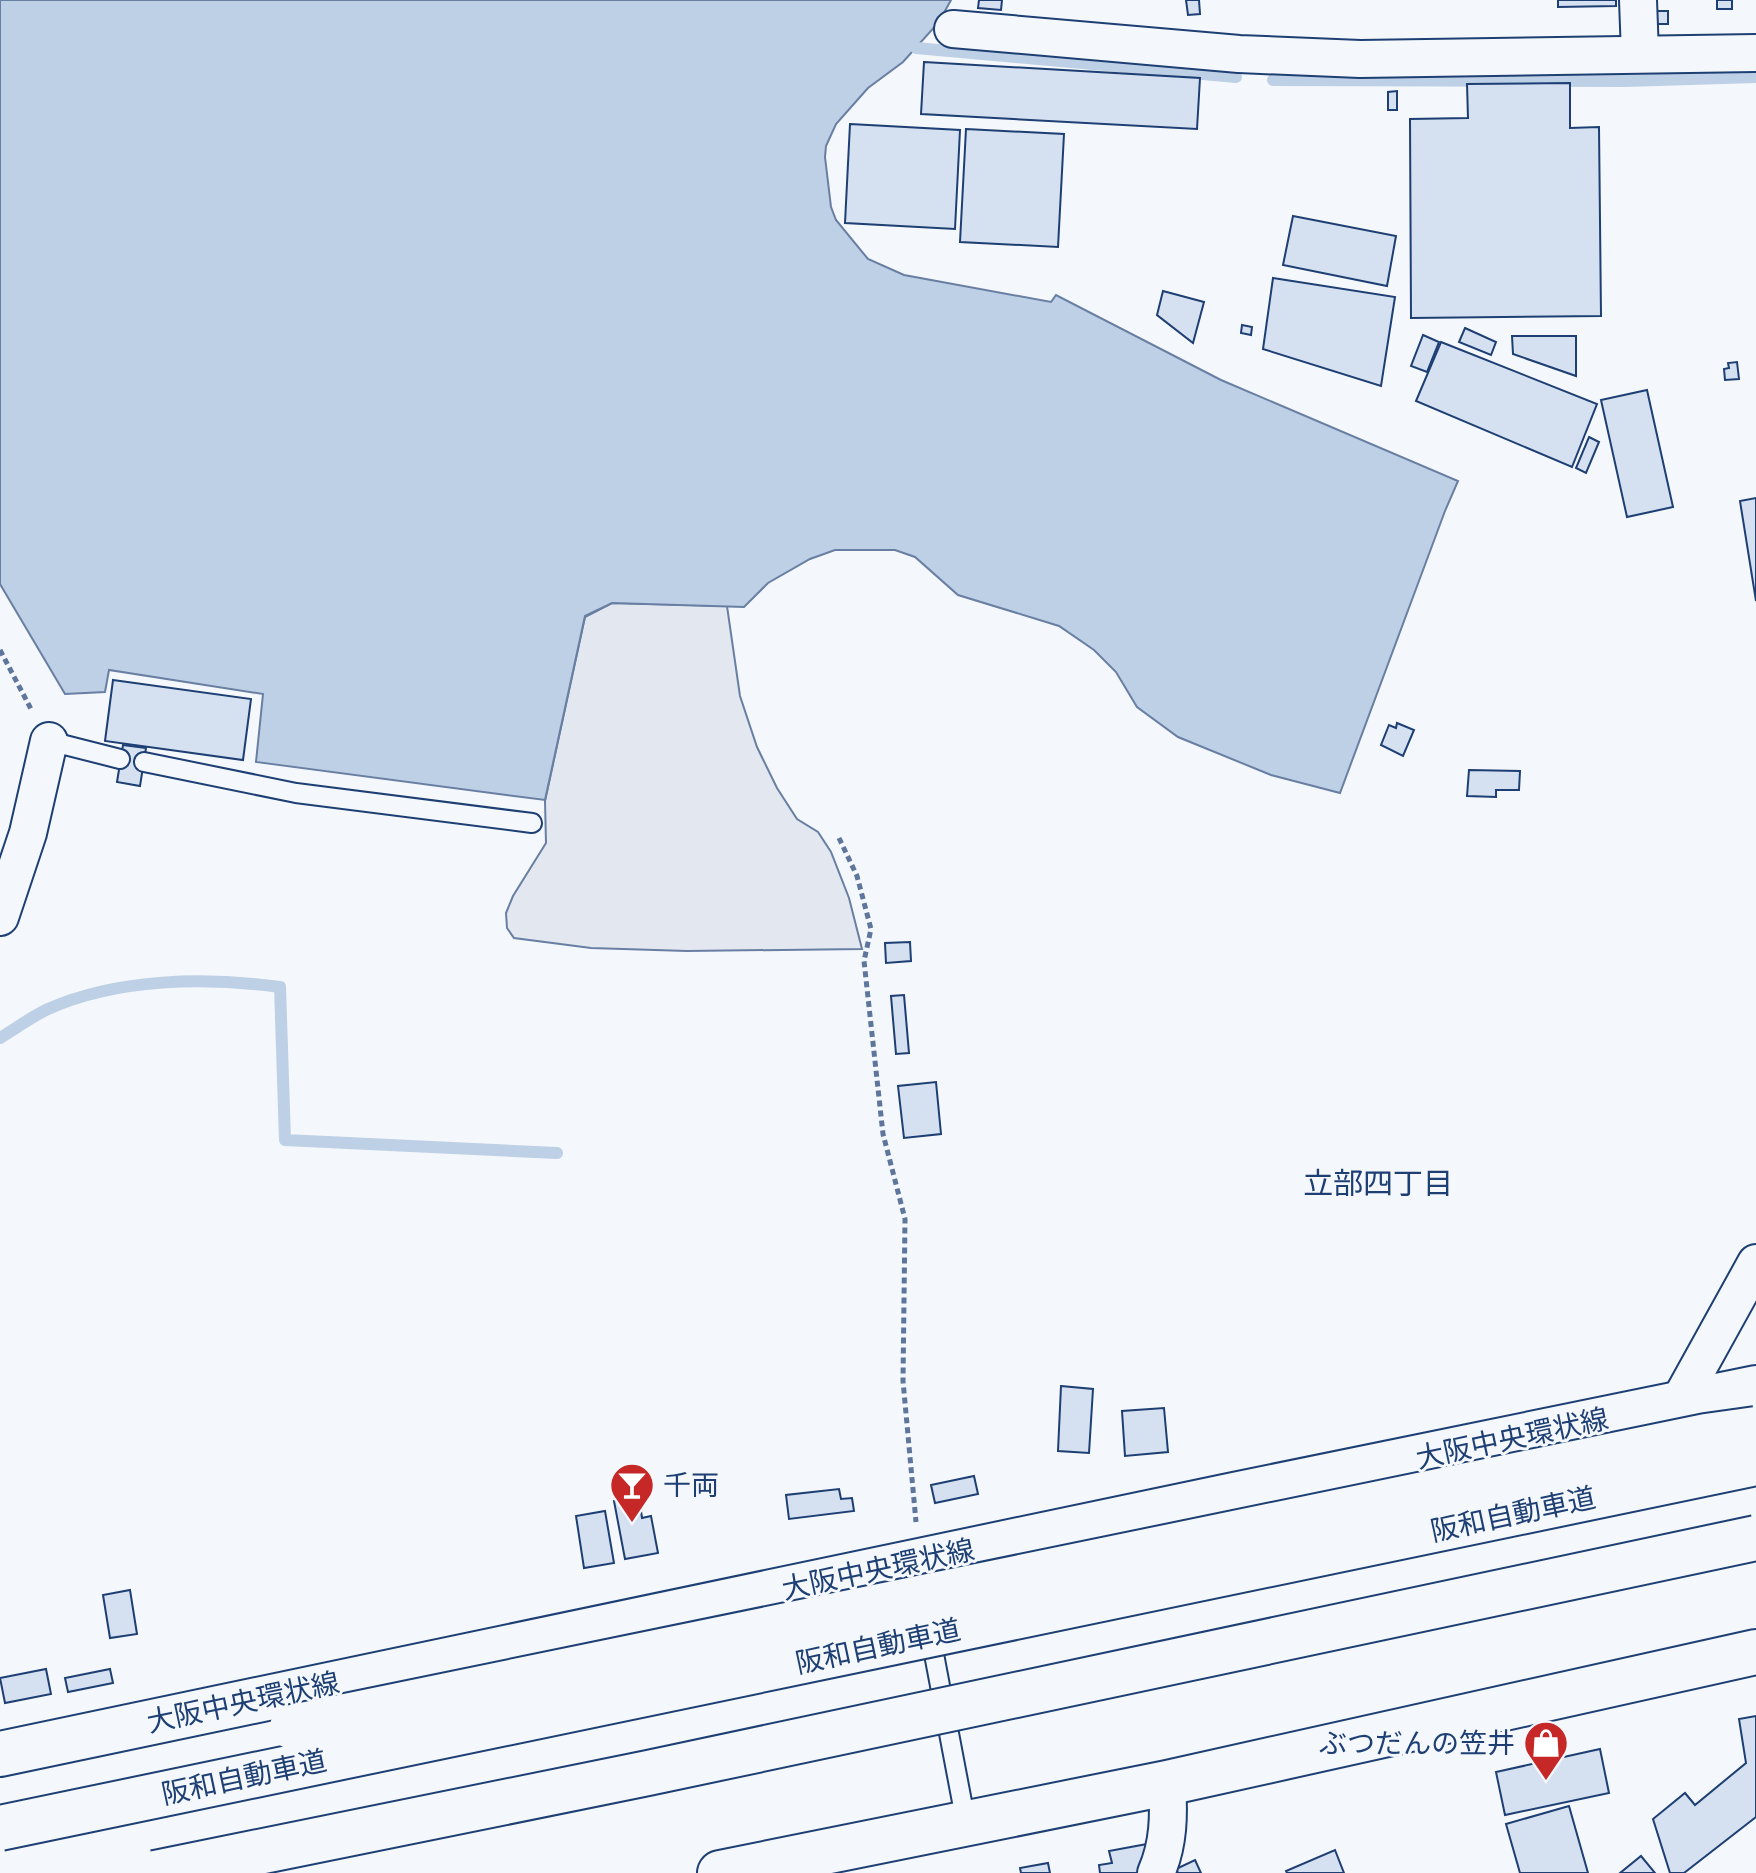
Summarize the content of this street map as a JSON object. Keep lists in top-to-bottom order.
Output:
{
  "streets": {
    "main road": ["大阪中央環状線", "阪和自動車道"]
  },
  "districts": ["立部四丁目"],
  "places": {
    "bar": ["千両"],
    "shop": ["ぶつだんの笠井"]
  }
}
